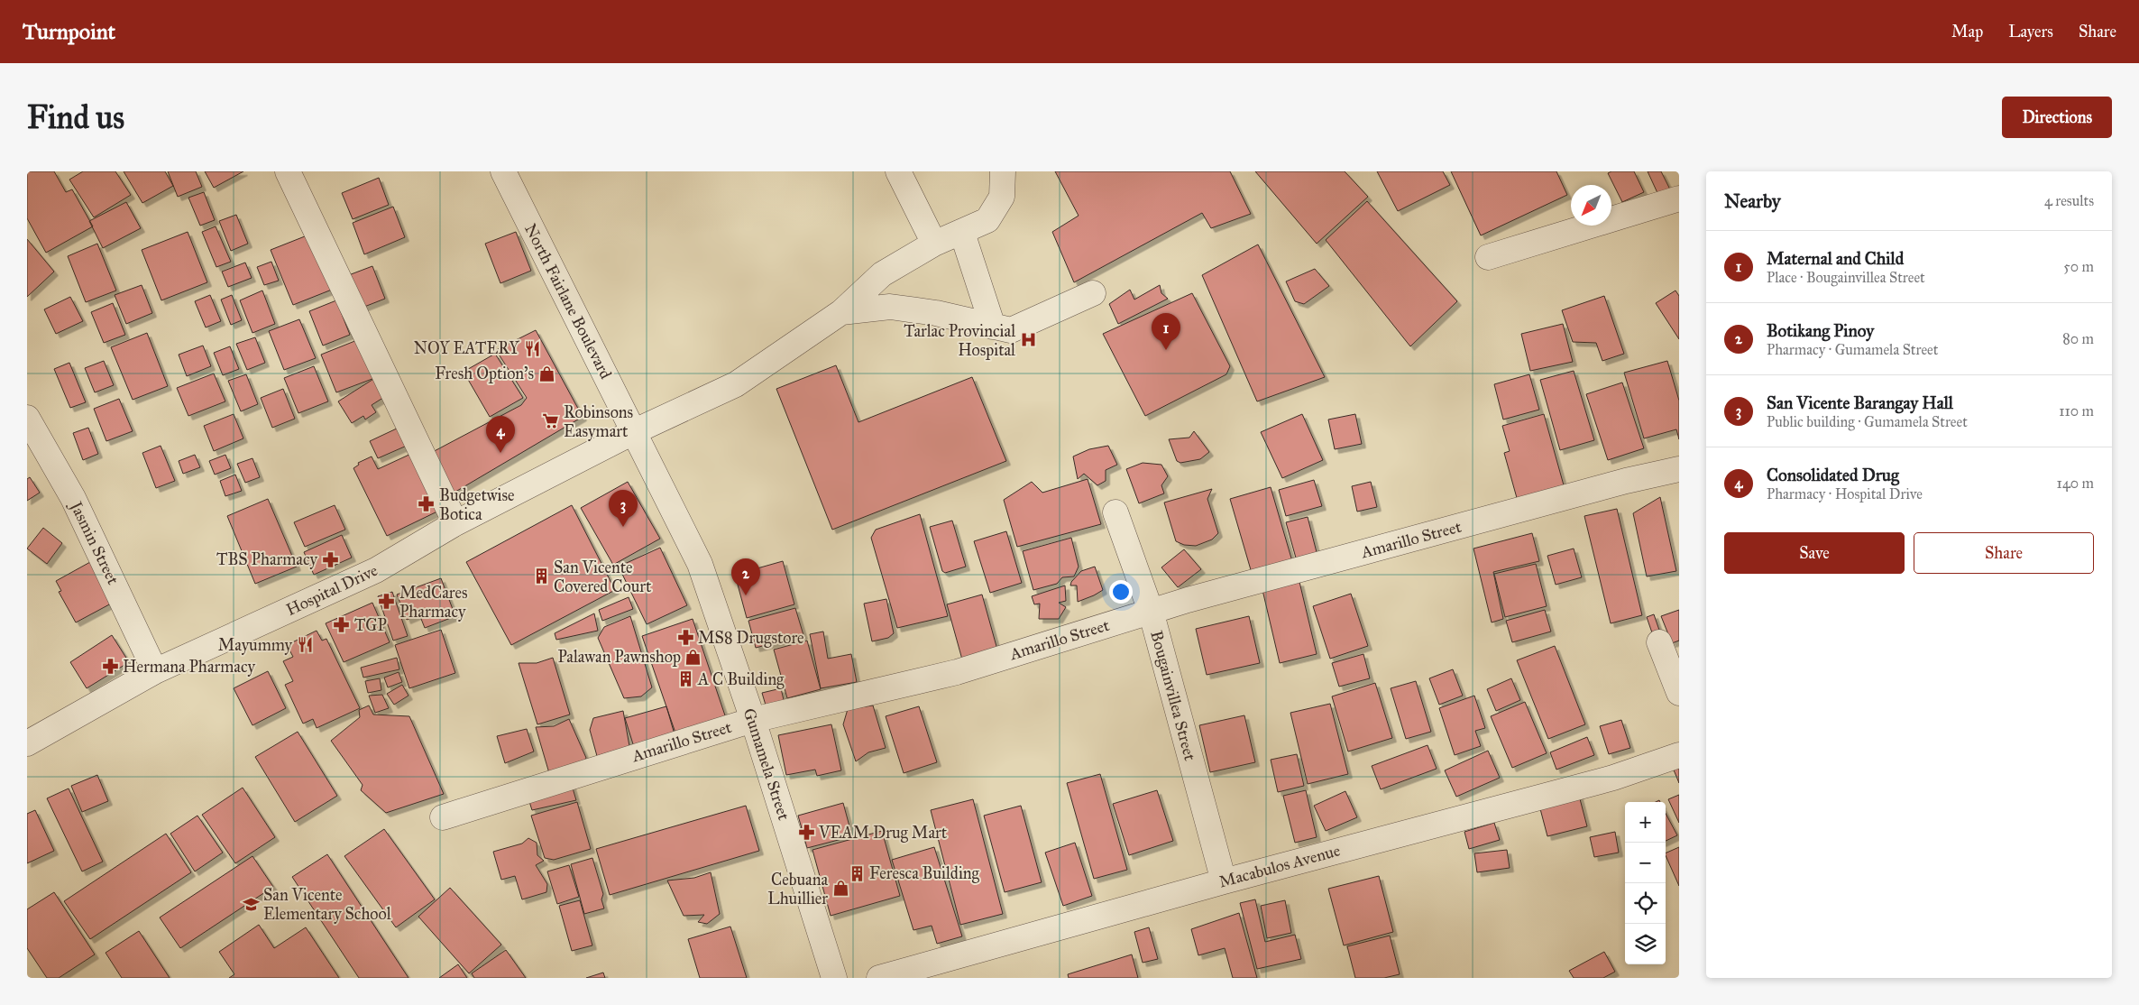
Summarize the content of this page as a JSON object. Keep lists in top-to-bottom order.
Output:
{
  "streets": {
    "street": [
      "North Fairlane Boulevard",
      "Amarillo Street",
      "Jasmin Street",
      "Hospital Drive",
      "Bougainvillea Street",
      "Gumamela Street",
      "Macabulos Avenue"
    ]
  },
  "crossings": [
    ["North Fairlane Boulevard", "Hospital Drive"],
    ["North Fairlane Boulevard", "Gumamela Street"],
    ["Amarillo Street", "Bougainvillea Street"],
    ["Amarillo Street", "Gumamela Street"],
    ["Jasmin Street", "Hospital Drive"],
    ["Hospital Drive", "Gumamela Street"],
    ["Bougainvillea Street", "Macabulos Avenue"]
  ],
  "places": {
    "hospital": ["Tarlac Provincial Hospital"],
    "restaurant": ["NOY EATERY", "Mayummy"],
    "shop": ["Fresh Option's", "Palawan Pawnshop", "Cebuana Lhuillier"],
    "supermarket": ["Robinsons Easymart"],
    "pharmacy": [
      "Budgetwise Botica",
      "TBS Pharmacy",
      "MedCares Pharmacy",
      "TGP",
      "MS8 Drugstore",
      "Hermana Pharmacy",
      "VEAM Drug Mart"
    ],
    "building": ["San Vicente Covered Court", "A C Building", "Feresca Building"],
    "school or university": ["San Vicente Elementary School"]
  },
  "north": "bottom left",
  "page": {
    "header": "Turnpoint",
    "nav": ["Map", "Layers", "Share"],
    "buttons": [
      "Directions",
      ["Save", "Share"]
    ],
    "title": "Find us",
    "heading": ["Nearby", "4 results"],
    "list": [
      {
        "mark": "1",
        "name": "Maternal and Child",
        "note": "Place · Bougainvillea Street",
        "value": "50 m"
      },
      {
        "mark": "2",
        "name": "Botikang Pinoy",
        "note": "Pharmacy · Gumamela Street",
        "value": "80 m"
      },
      {
        "mark": "3",
        "name": "San Vicente Barangay Hall",
        "note": "Public building · Gumamela Street",
        "value": "110 m"
      },
      {
        "mark": "4",
        "name": "Consolidated Drug",
        "note": "Pharmacy · Hospital Drive",
        "value": "140 m"
      }
    ],
    "pins": [
      "1",
      "4",
      "3",
      "2"
    ],
    "map_buttons": ["+", "−"]
  }
}
